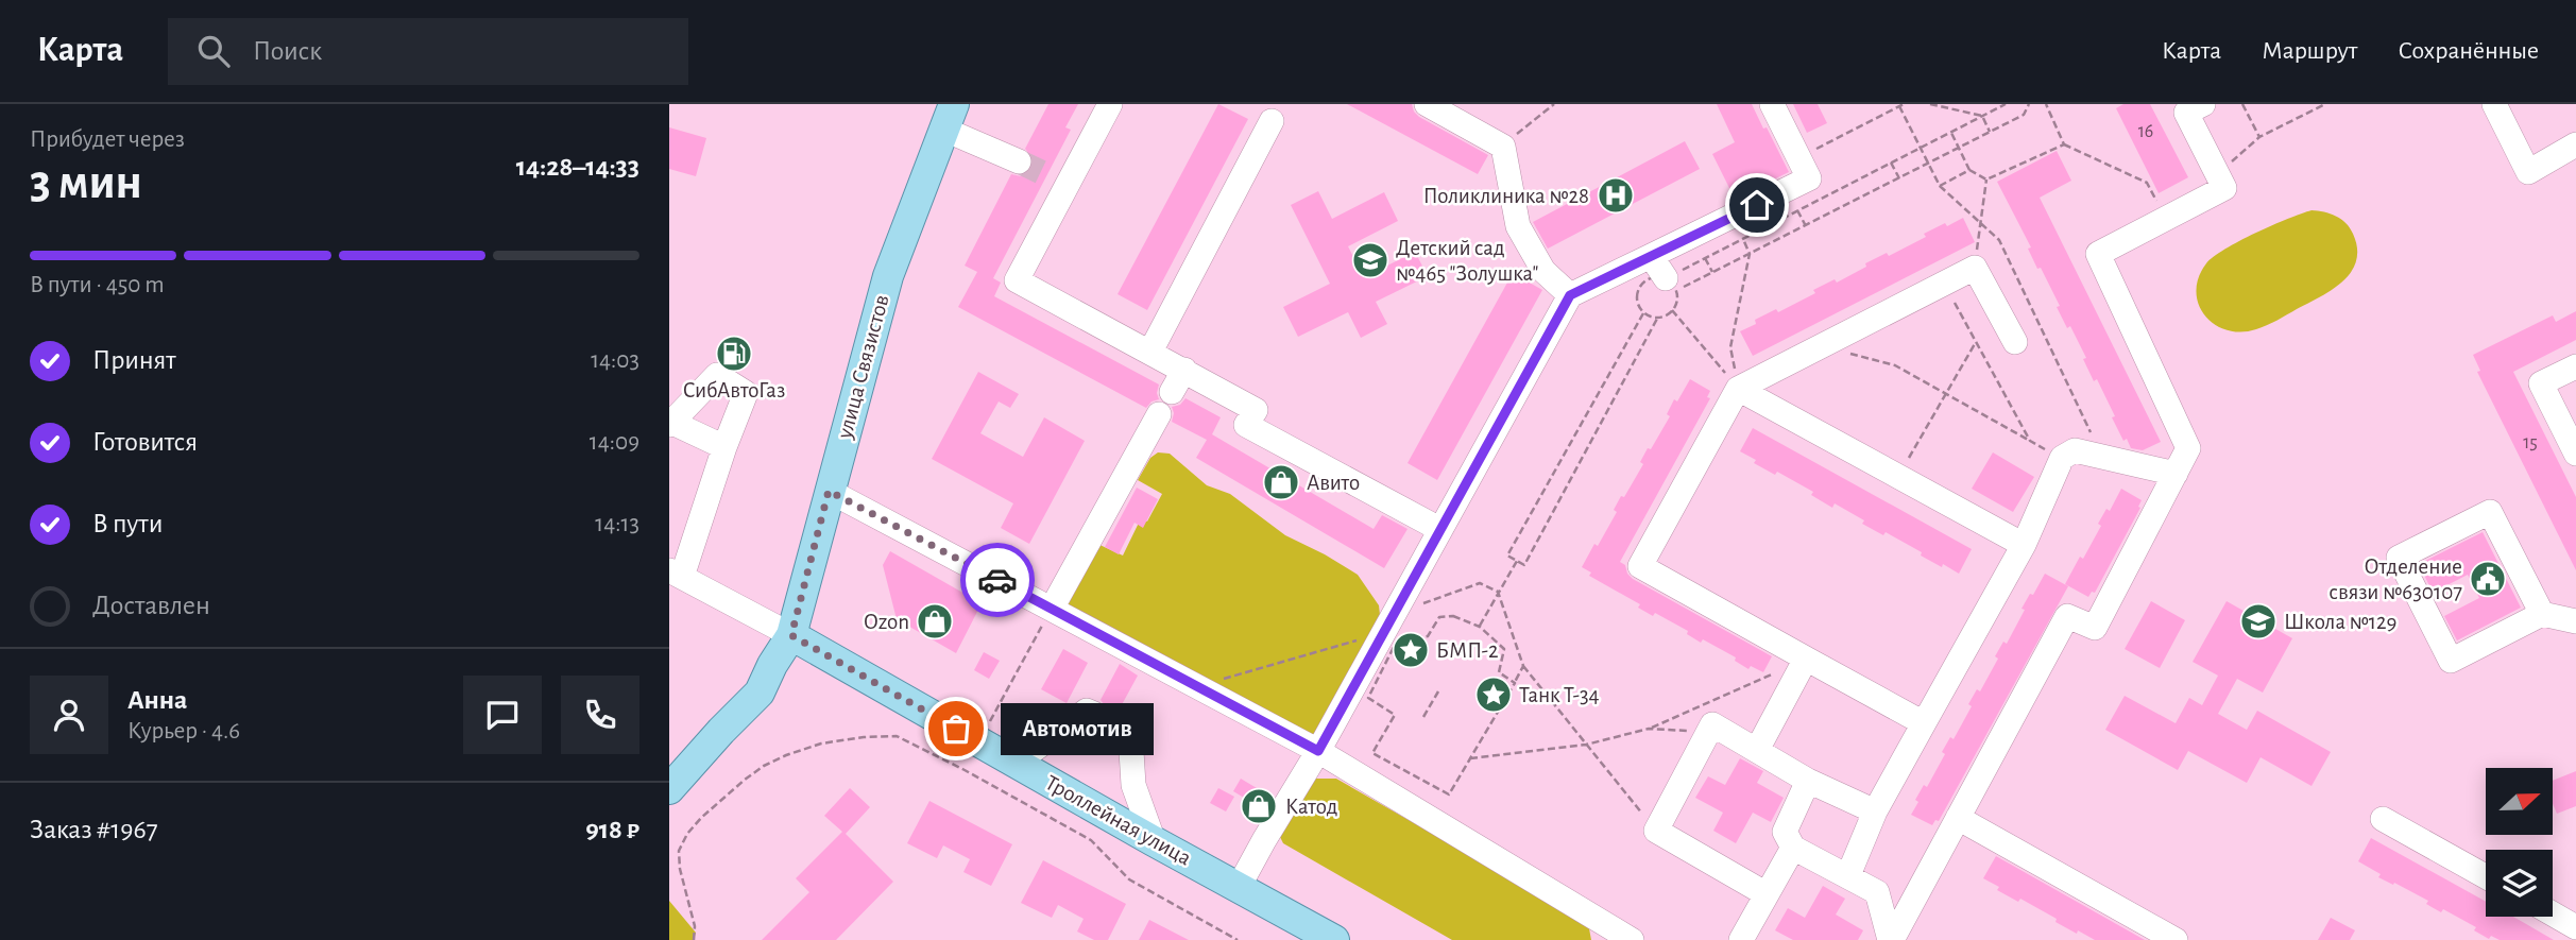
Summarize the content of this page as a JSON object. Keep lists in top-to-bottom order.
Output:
{
  "streets": {
    "main road": ["улица Связистов", "Троллейная улица"]
  },
  "crossings": [
    ["улица Связистов", "Троллейная улица"]
  ],
  "places": {
    "hospital": ["Поликлиника №28"],
    "school or university": ["Детский сад №465 \"Золушка\"", "Школа №129"],
    "fuel station": ["СибАвтоГаз"],
    "shop": ["Авито", "Ozon", "Катод"],
    "public building": ["Отделение связи №630107"],
    "place": ["БМП-2", "Танк Т-34"],
    "other": ["Автомотив"]
  },
  "house_numbers": ["16", "15"],
  "north": "right",
  "page": {
    "header": "Карта",
    "search": "Поиск",
    "nav": ["Карта", "Маршрут", "Сохранённые"],
    "heading": ["3 мин", "Прибудет через", "14:28–14:33"],
    "panel": [
      "Анна",
      "Курьер · 4.6",
      "Заказ #1967",
      "918 ₽"
    ],
    "bar": "В пути · 450 m",
    "list": [
      ["Принят", "14:03"],
      ["Готовится", "14:09"],
      ["В пути", "14:13"],
      "Доставлен"
    ],
    "bubble": "Автомотив"
  }
}
